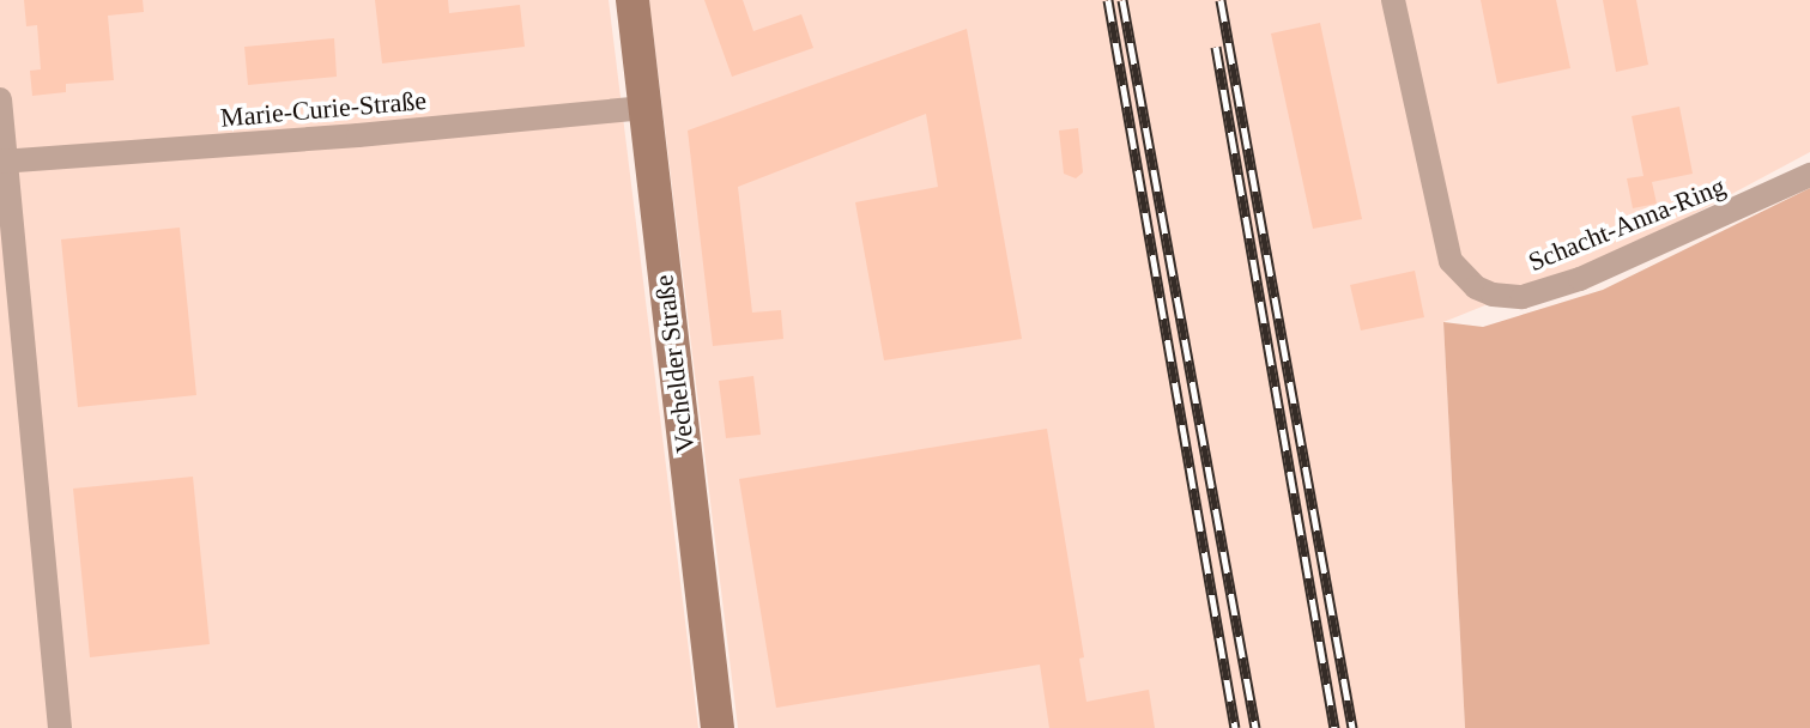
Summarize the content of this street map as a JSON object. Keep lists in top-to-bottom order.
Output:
{
  "streets": {
    "main road": ["Vechelder Straße"],
    "street": ["Marie-Curie-Straße", "Schacht-Anna-Ring"]
  },
  "crossings": [
    ["Marie-Curie-Straße", "Vechelder Straße"]
  ]
}
